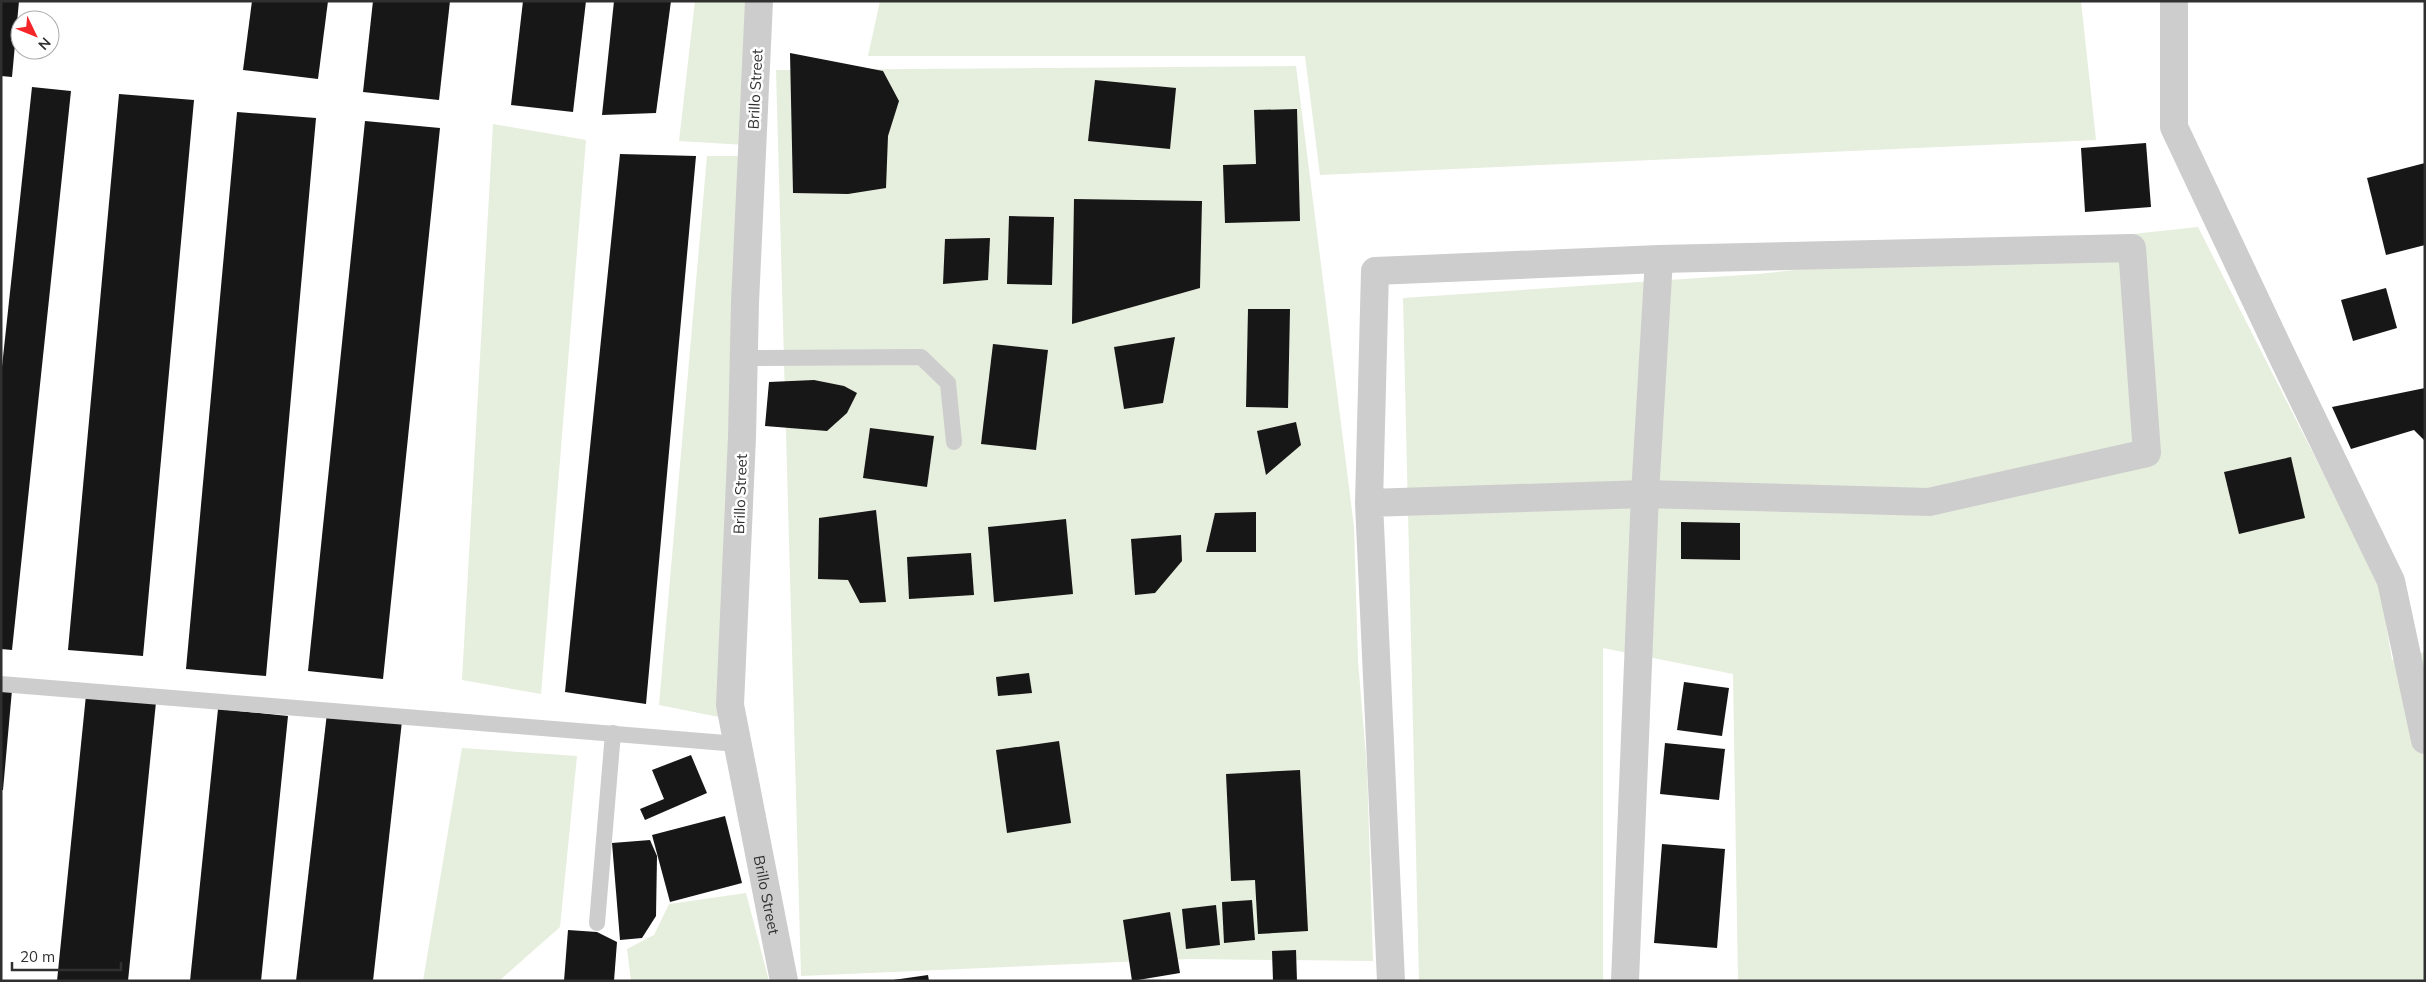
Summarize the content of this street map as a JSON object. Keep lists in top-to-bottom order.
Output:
{
  "streets": {
    "street": ["Brillo Street"]
  },
  "scale_bar": "20 m",
  "north": "bottom right"
}
